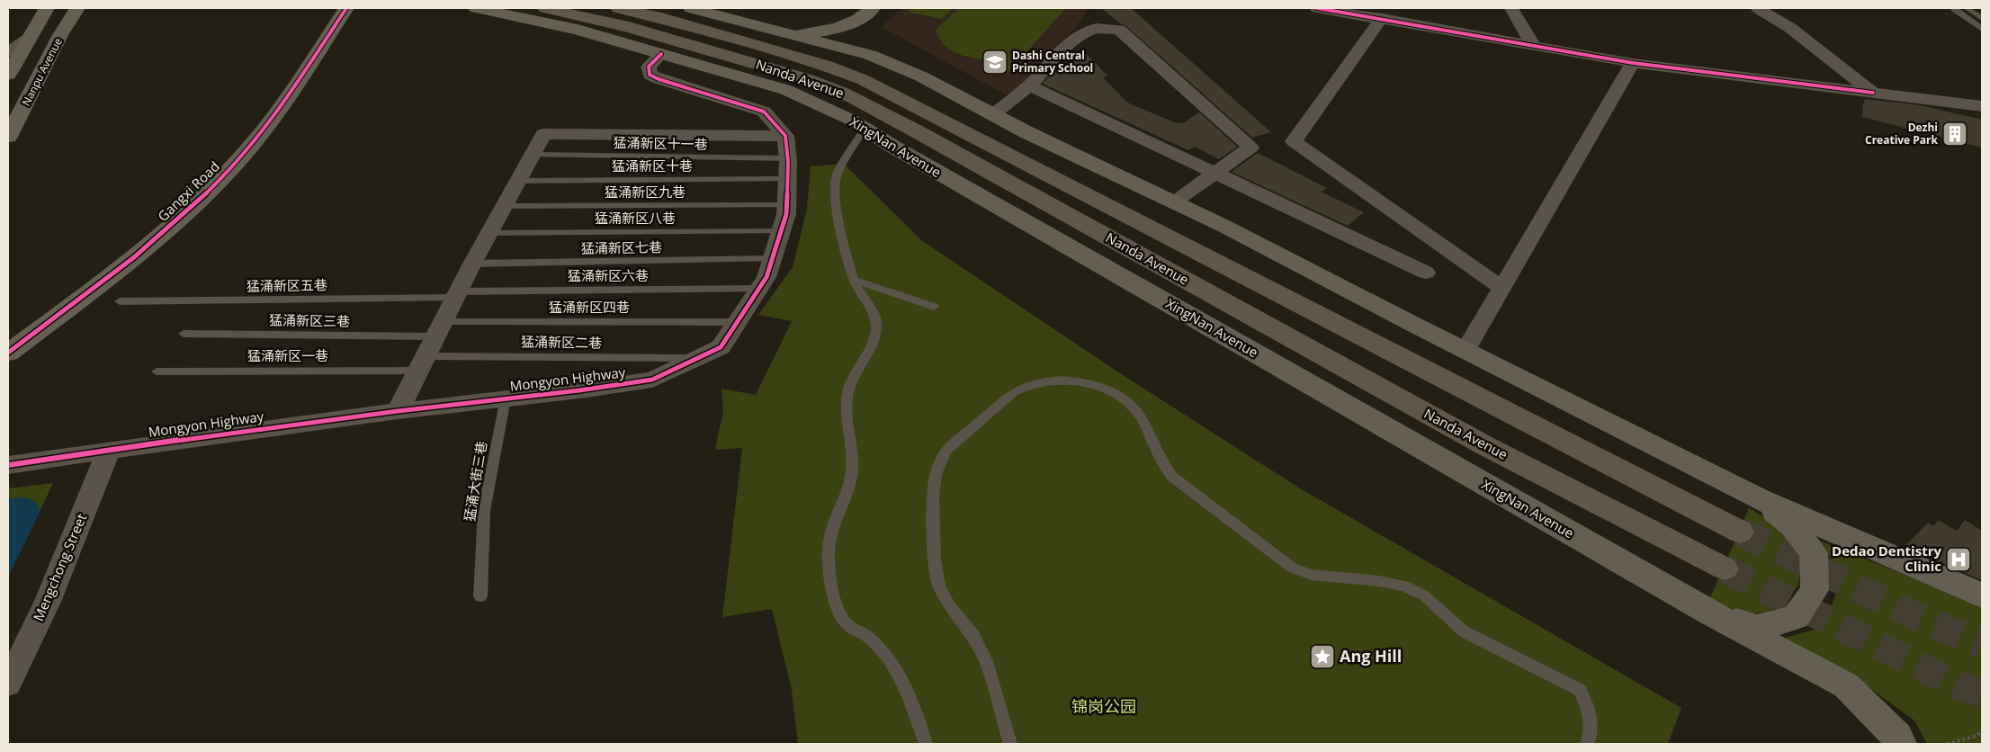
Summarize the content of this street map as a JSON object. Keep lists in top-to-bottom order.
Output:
{
  "streets": {
    "highway": ["Nanda Avenue"],
    "main road": ["Nanpu Avenue", "XingNan Avenue", "Gangxi Road"],
    "street": ["Mongyon Highway", "Mengchong Street"],
    "lane": [
      "猛涌新区十一巷",
      "猛涌新区十巷",
      "猛涌新区九巷",
      "猛涌新区八巷",
      "猛涌新区七巷",
      "猛涌新区六巷",
      "猛涌新区五巷",
      "猛涌新区四巷",
      "猛涌新区三巷",
      "猛涌新区二巷",
      "猛涌新区一巷",
      "猛涌大街三巷"
    ]
  },
  "crossings": [
    ["猛涌新区十一巷", "猛涌新区十巷"],
    ["猛涌新区十一巷", "Mongyon Highway"],
    ["猛涌新区十巷", "Mongyon Highway"],
    ["猛涌新区九巷", "Mongyon Highway"],
    ["猛涌新区八巷", "Mongyon Highway"],
    ["猛涌新区七巷", "Mongyon Highway"],
    ["猛涌新区六巷", "猛涌新区五巷"],
    ["猛涌新区六巷", "Mongyon Highway"],
    ["猛涌新区四巷", "猛涌新区三巷"],
    ["猛涌新区四巷", "Mongyon Highway"],
    ["猛涌新区二巷", "猛涌新区一巷"],
    ["猛涌新区二巷", "Mongyon Highway"],
    ["Mongyon Highway", "猛涌大街三巷"],
    ["Mongyon Highway", "Mengchong Street"]
  ],
  "parks": ["锦岗公园"],
  "places": {
    "school or university": ["Dashi Central Primary School"],
    "building": ["Dezhi Creative Park"],
    "hospital": ["Dedao Dentistry Clinic"],
    "place": ["Ang Hill"]
  }
}
